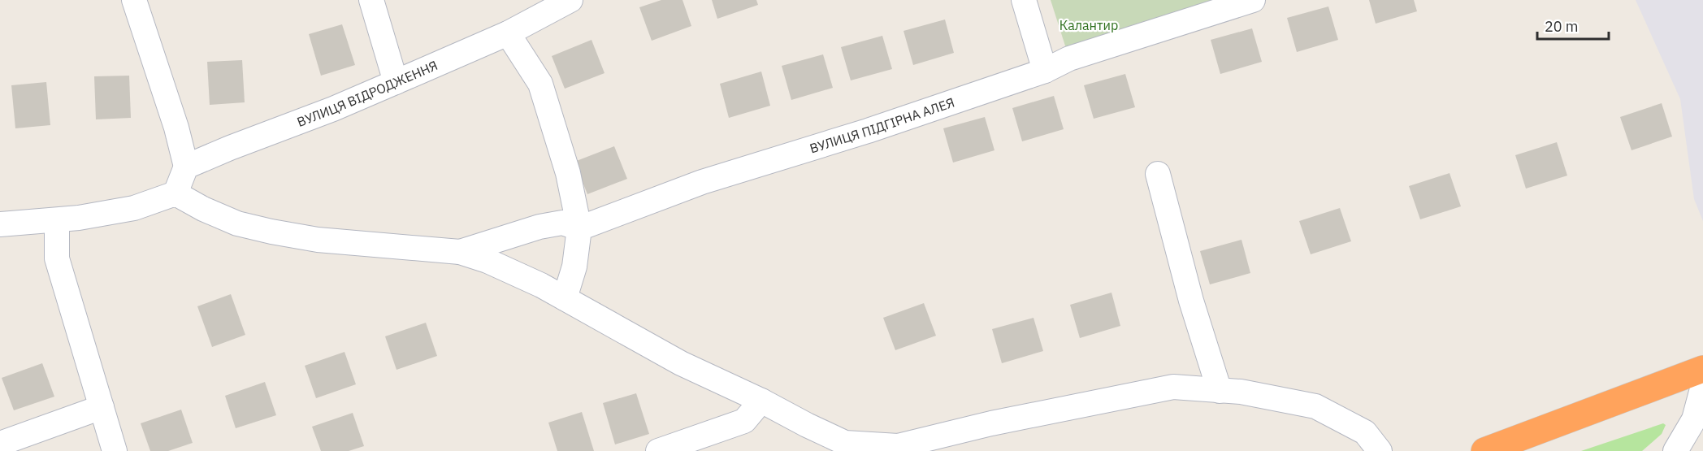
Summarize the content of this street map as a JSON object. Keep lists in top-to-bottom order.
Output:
{
  "streets": {
    "street": ["ВУЛИЦЯ ВІДРОДЖЕННЯ", "ВУЛИЦЯ ПІДГІРНА АЛЕЯ"]
  },
  "parks": ["Калантир"],
  "scale_bar": "20 m"
}
